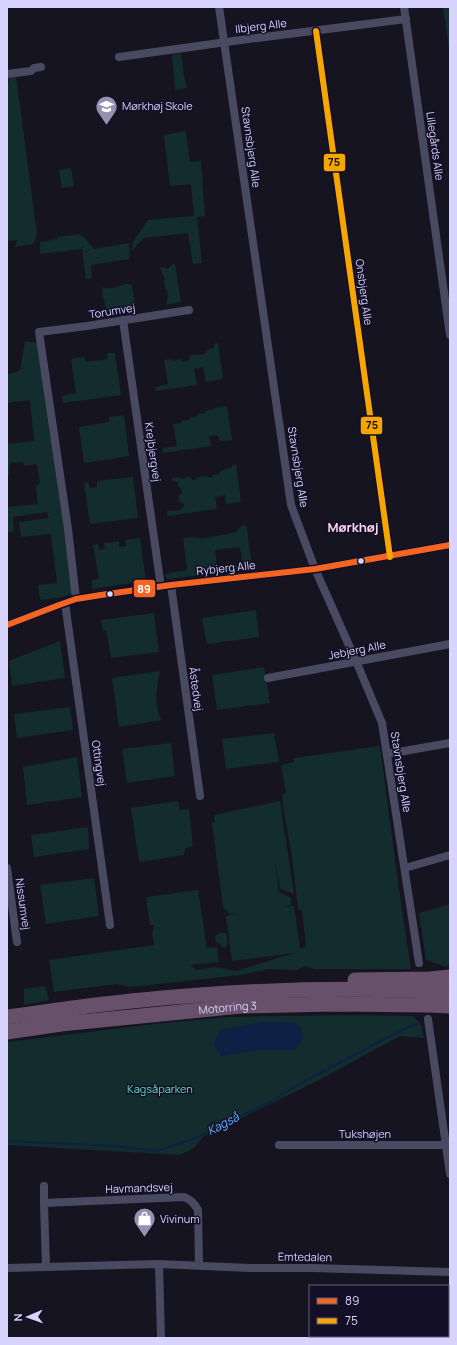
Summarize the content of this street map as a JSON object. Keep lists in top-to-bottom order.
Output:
{
  "streets": {
    "highway": ["Motorring 3"],
    "street": [
      "Ilbjerg Alle",
      "Lillegårds Alle",
      "Stavnsbjerg Alle",
      "Onsbjerg Alle",
      "Torumvej",
      "Krejbjergvej",
      "Rybjerg Alle",
      "Jebjerg Alle",
      "Åstedvej",
      "Ottingvej",
      "Nissumvej",
      "Tukshøjen",
      "Havmandsvej",
      "Emtedalen"
    ]
  },
  "crossings": [
    ["Ilbjerg Alle", "Lillegårds Alle"],
    ["Ilbjerg Alle", "Stavnsbjerg Alle"],
    ["Ilbjerg Alle", "Onsbjerg Alle"],
    ["Stavnsbjerg Alle", "Rybjerg Alle"],
    ["Stavnsbjerg Alle", "Jebjerg Alle"],
    ["Onsbjerg Alle", "Rybjerg Alle"],
    ["Torumvej", "Krejbjergvej"],
    ["Torumvej", "Rybjerg Alle"],
    ["Krejbjergvej", "Rybjerg Alle"],
    ["Rybjerg Alle", "Åstedvej"],
    ["Rybjerg Alle", "Ottingvej"],
    ["Havmandsvej", "Emtedalen"]
  ],
  "districts": ["Mørkhøj"],
  "water": ["Kagså"],
  "parks": ["Kagsåparken"],
  "places": {
    "school or university": ["Mørkhøj Skole"],
    "shop": ["Vivinum"]
  },
  "lines": ["transit line 75", "transit line 89"],
  "legend": ["89", "75"],
  "north": "left"
}
